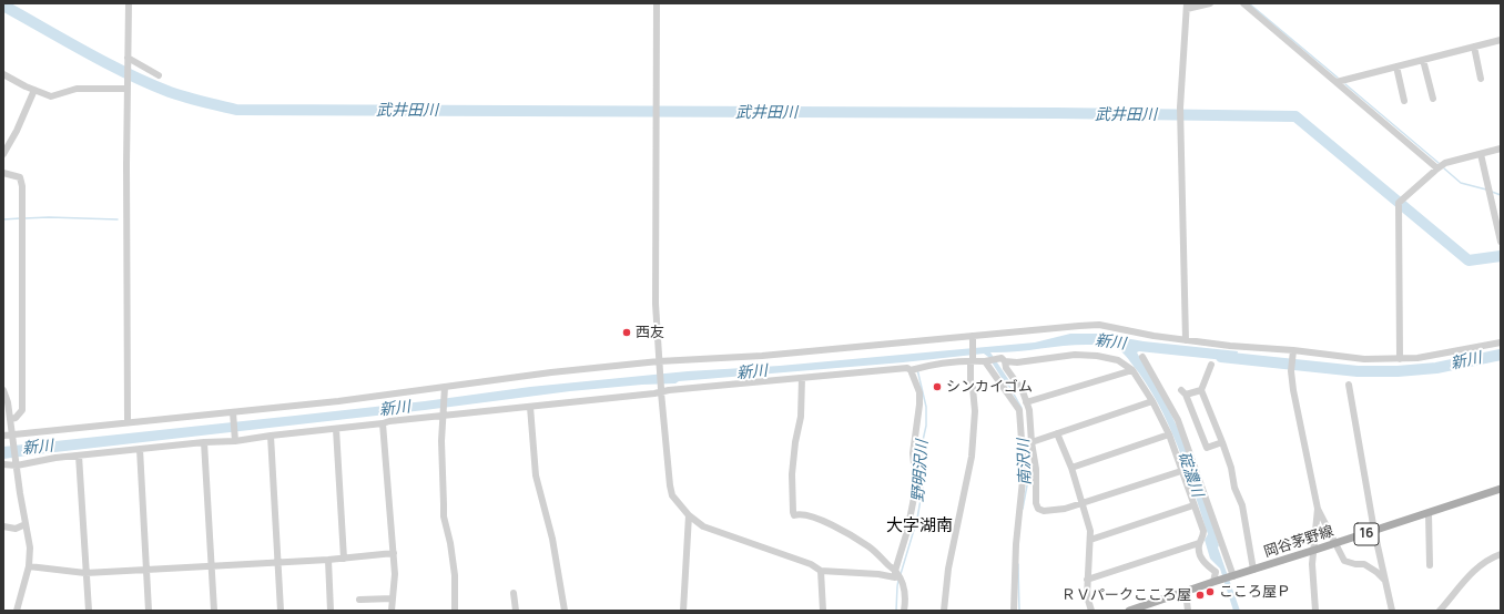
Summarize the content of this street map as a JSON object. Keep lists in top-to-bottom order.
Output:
{
  "streets": {
    "main road": ["16", "岡谷茅野線"]
  },
  "districts": ["大字湖南"],
  "water": [
    "武井田川",
    "新川",
    "南沢川",
    "野明沢川",
    "碇濃川"
  ],
  "places": [
    "西友",
    "シンカイゴム",
    "こころ屋Ｐ",
    "ＲＶパークこころ屋"
  ]
}
